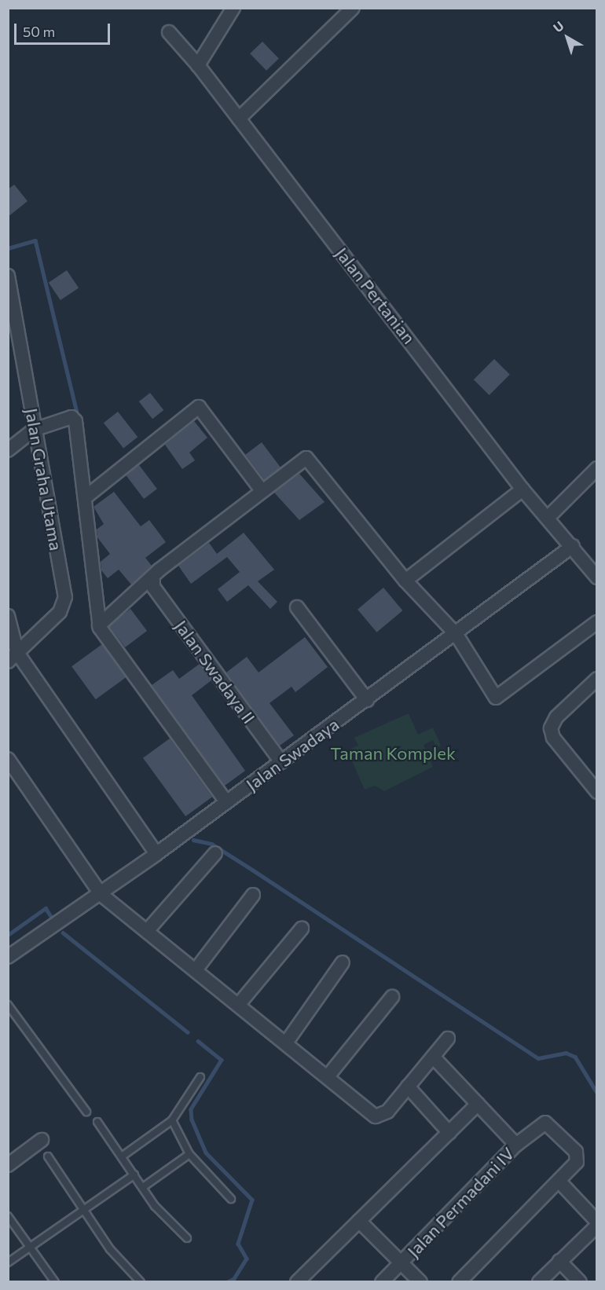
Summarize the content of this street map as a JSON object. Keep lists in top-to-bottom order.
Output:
{
  "streets": {
    "street": [
      "Jalan Pertanian",
      "Jalan Graha Utama",
      "Jalan Swadaya II",
      "Jalan Swadaya",
      "Jalan Permadani IV"
    ]
  },
  "crossings": [
    ["Jalan Pertanian", "Jalan Swadaya"],
    ["Jalan Swadaya II", "Jalan Swadaya"]
  ],
  "parks": ["Taman Komplek"],
  "scale_bar": "50 m",
  "north": "top left"
}
